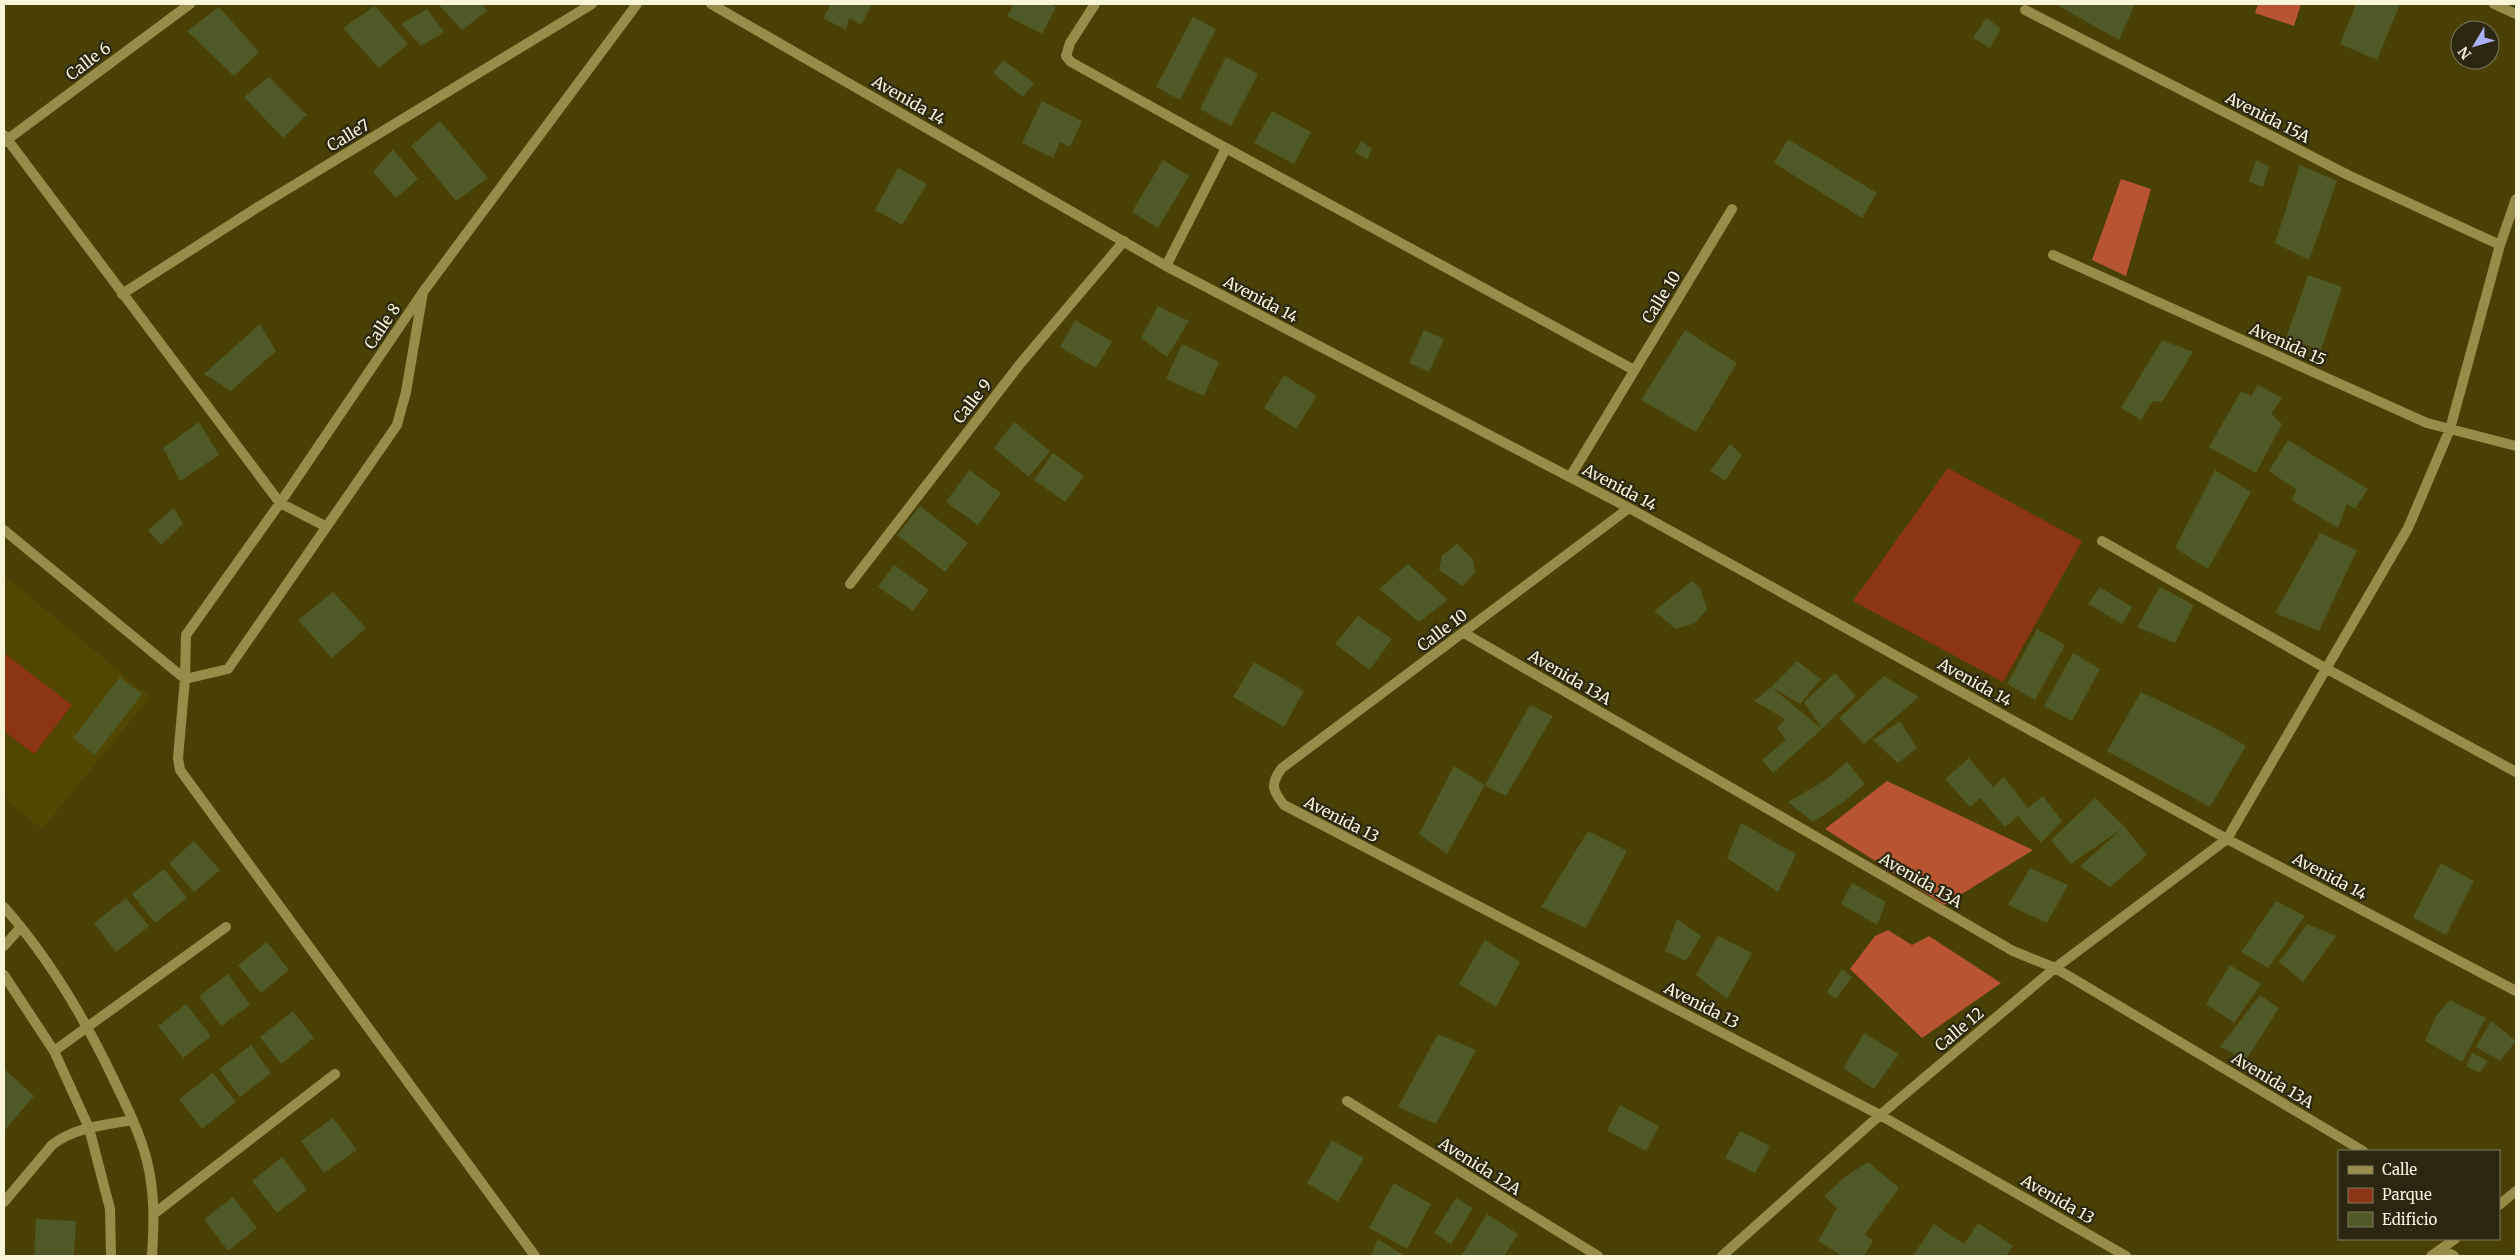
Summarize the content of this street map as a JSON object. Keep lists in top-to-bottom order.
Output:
{
  "streets": {
    "street": [
      "Calle 6",
      "Avenida 14",
      "Avenida 15A",
      "Calle7",
      "Calle 10",
      "Calle 8",
      "Avenida 15",
      "Calle 9",
      "Avenida 13A",
      "Avenida 13",
      "Calle 12",
      "Avenida 12A"
    ]
  },
  "crossings": [
    ["Avenida 14", "Calle 10"],
    ["Avenida 14", "Calle 9"],
    ["Avenida 14", "Calle 12"],
    ["Calle 10", "Avenida 13A"],
    ["Calle 10", "Avenida 13"],
    ["Avenida 13A", "Calle 12"],
    ["Avenida 13", "Calle 12"]
  ],
  "legend": ["Calle", "Parque", "Edificio"],
  "north": "bottom left"
}
